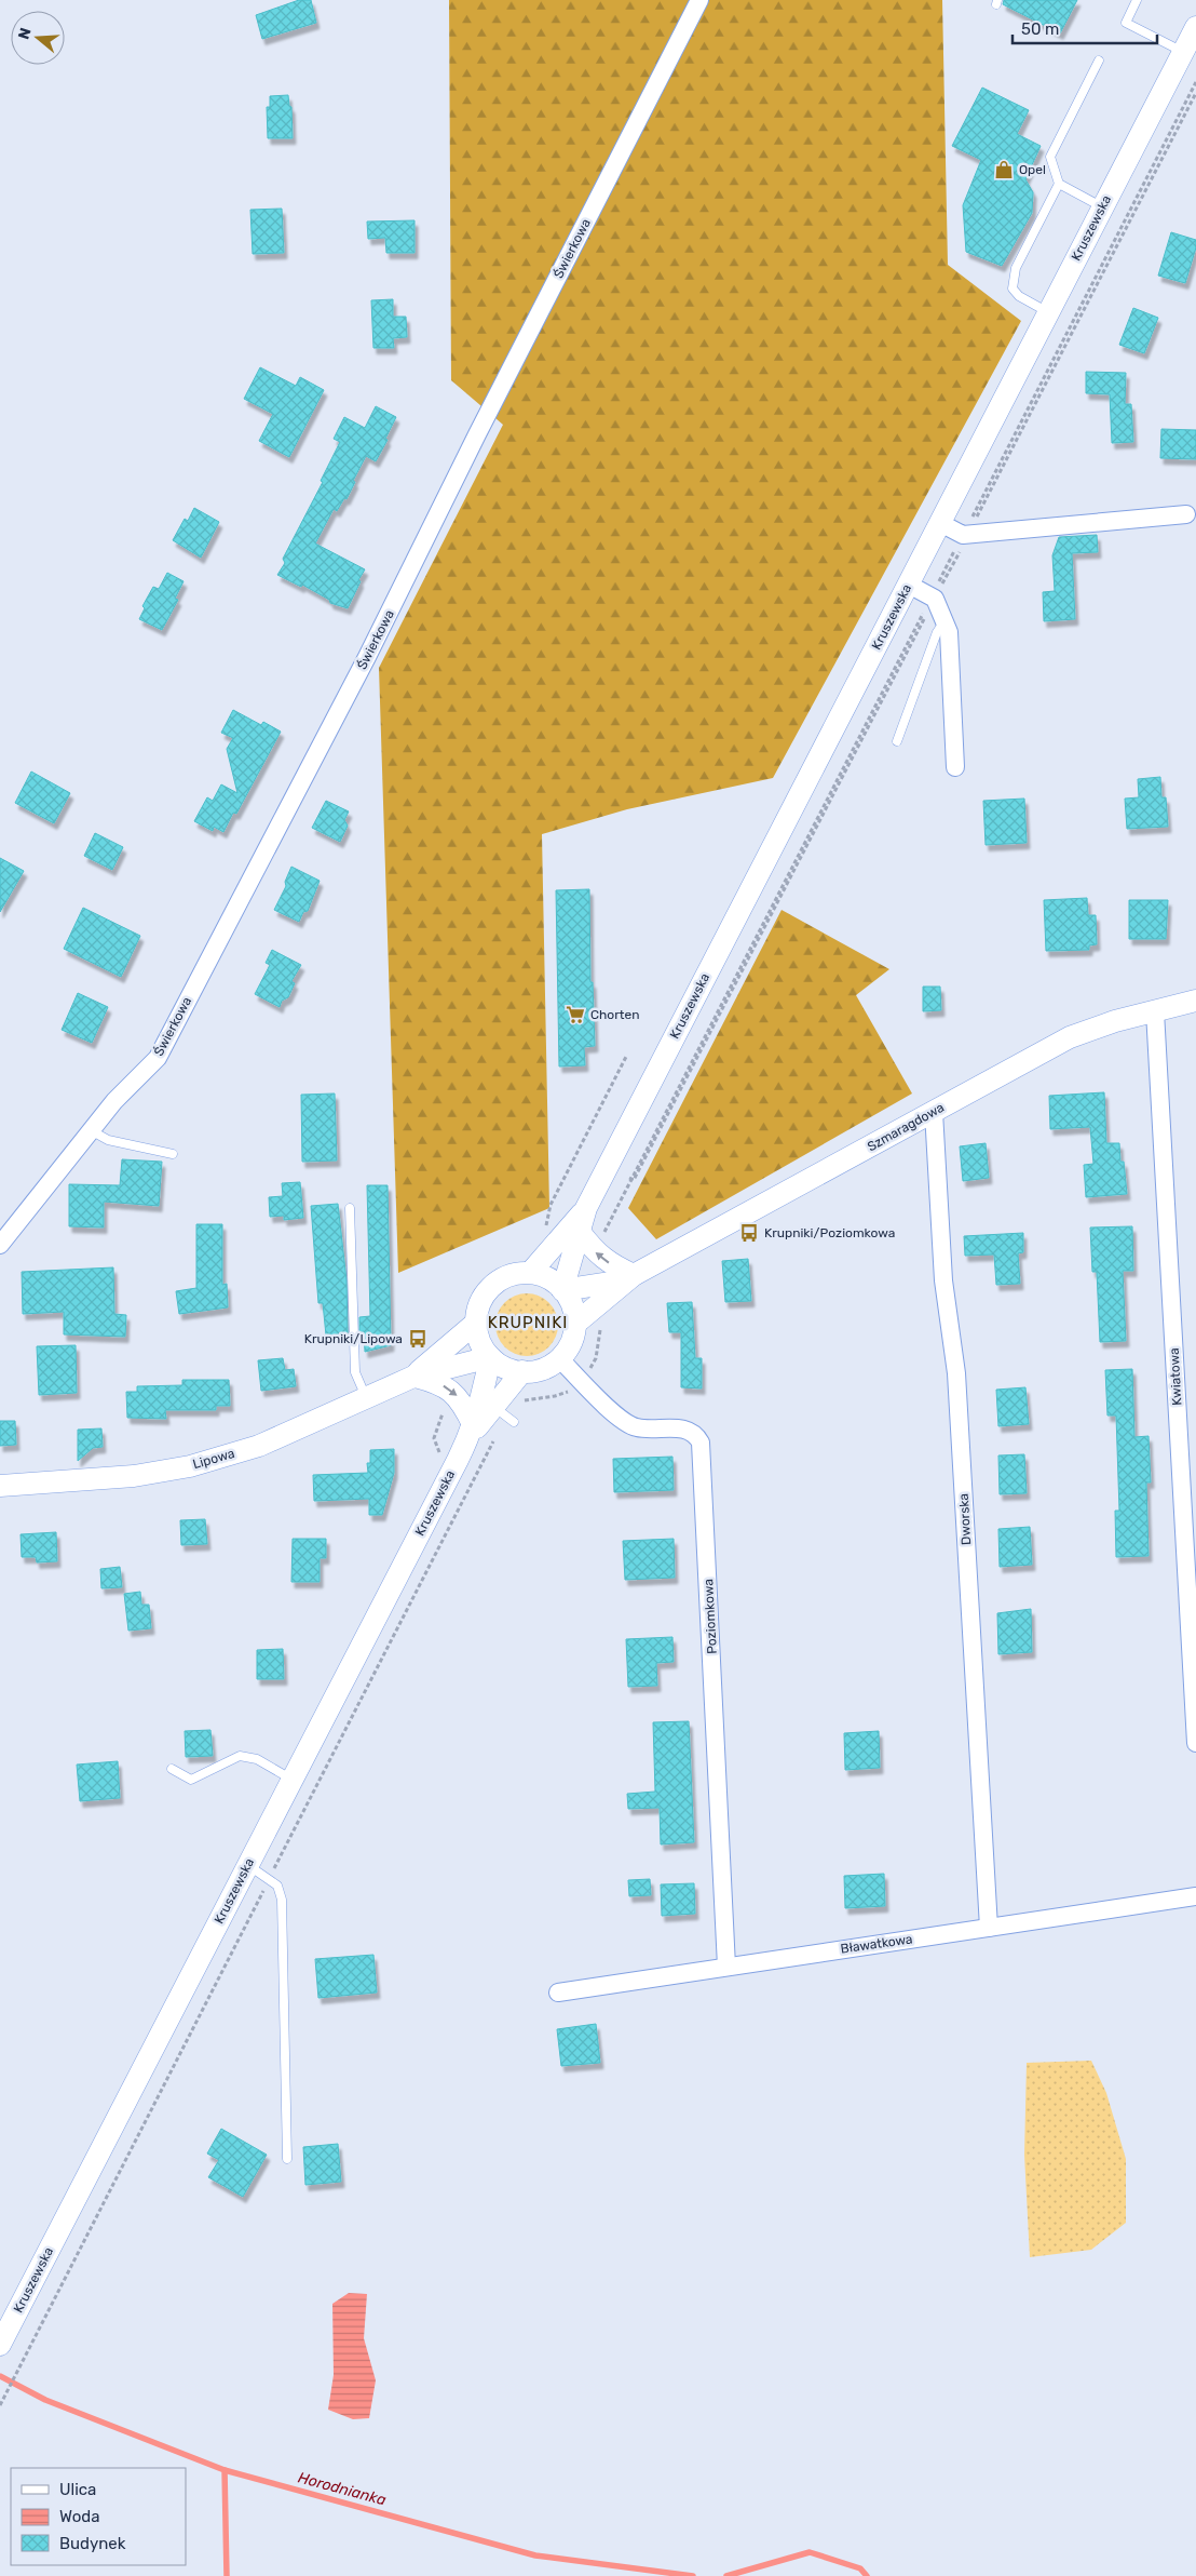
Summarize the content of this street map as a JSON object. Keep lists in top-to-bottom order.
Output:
{
  "streets": {
    "street": [
      "Kruszewska",
      "Świerkowa",
      "Szmaragdowa",
      "Kwiatowa",
      "Lipowa",
      "Dworska",
      "Poziomkowa",
      "Bławatkowa"
    ]
  },
  "crossings": [
    ["Kruszewska", "Szmaragdowa"],
    ["Kruszewska", "Lipowa"],
    ["Kruszewska", "Poziomkowa"],
    ["Szmaragdowa", "Kwiatowa"],
    ["Szmaragdowa", "Lipowa"],
    ["Szmaragdowa", "Dworska"],
    ["Szmaragdowa", "Poziomkowa"],
    ["Lipowa", "Poziomkowa"],
    ["Dworska", "Bławatkowa"],
    ["Poziomkowa", "Bławatkowa"]
  ],
  "districts": ["KRUPNIKI"],
  "water": ["Horodnianka"],
  "places": {
    "shop": ["Opel"],
    "supermarket": ["Chorten"],
    "bus stop": ["Krupniki/Poziomkowa", "Krupniki/Lipowa"]
  },
  "legend": ["Ulica", "Woda", "Budynek"],
  "scale_bar": "50 m",
  "north": "left"
}
